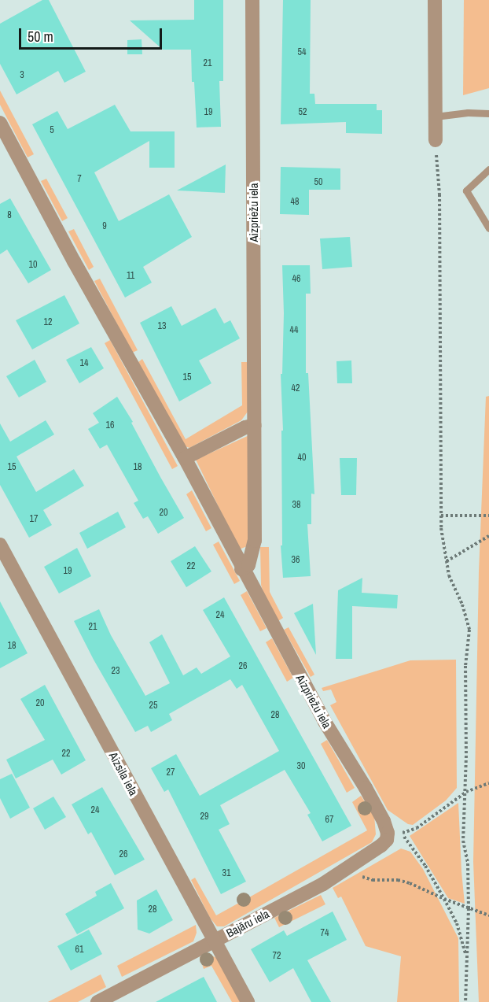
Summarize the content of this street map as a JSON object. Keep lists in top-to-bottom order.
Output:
{
  "streets": {
    "street": ["Aizpriežu iela", "Aizsila iela", "Bajāru iela"]
  },
  "crossings": [
    ["Aizpriežu iela", "Bajāru iela"],
    ["Aizsila iela", "Bajāru iela"]
  ],
  "house_numbers": [
    "54",
    "21",
    "3",
    "19",
    "52",
    "5",
    "7",
    "50",
    "48",
    "8",
    "9",
    "10",
    "11",
    "46",
    "12",
    "13",
    "44",
    "14",
    "15",
    "42",
    "16",
    "40",
    "15",
    "18",
    "38",
    "20",
    "17",
    "36",
    "22",
    "19",
    "24",
    "21",
    "18",
    "26",
    "23",
    "20",
    "25",
    "28",
    "22",
    "30",
    "27",
    "24",
    "29",
    "67",
    "26",
    "31",
    "28",
    "74",
    "61",
    "72"
  ],
  "scale_bar": "50 m"
}
